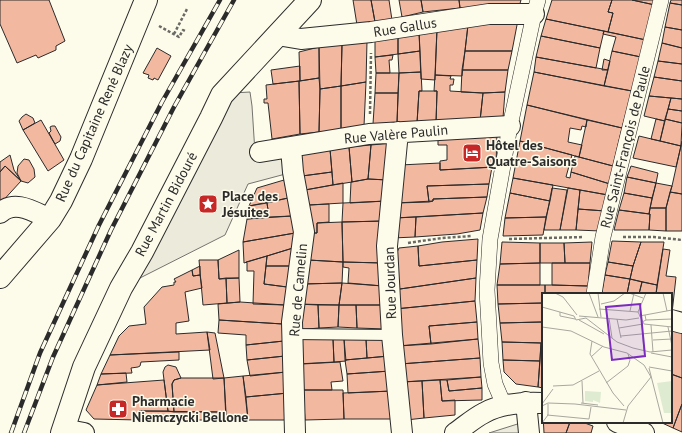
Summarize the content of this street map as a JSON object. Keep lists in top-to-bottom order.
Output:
{
  "streets": {
    "main road": ["Rue du Capitaine René Blazy", "Rue Martin Bidouré"],
    "street": [
      "Rue Gallus",
      "Rue Valère Paulin",
      "Rue Saint-François de Paule",
      "Rue Jourdan",
      "Rue de Camelin"
    ]
  },
  "crossings": [
    ["Rue Gallus", "Rue Martin Bidouré"],
    ["Rue Valère Paulin", "Rue Jourdan"],
    ["Rue Valère Paulin", "Rue de Camelin"]
  ],
  "places": {
    "hotel": ["Hôtel des Quatre-Saisons"],
    "place": ["Place des Jésuites"],
    "pharmacy": ["Pharmacie Niemczycki Bellone"]
  }
}
